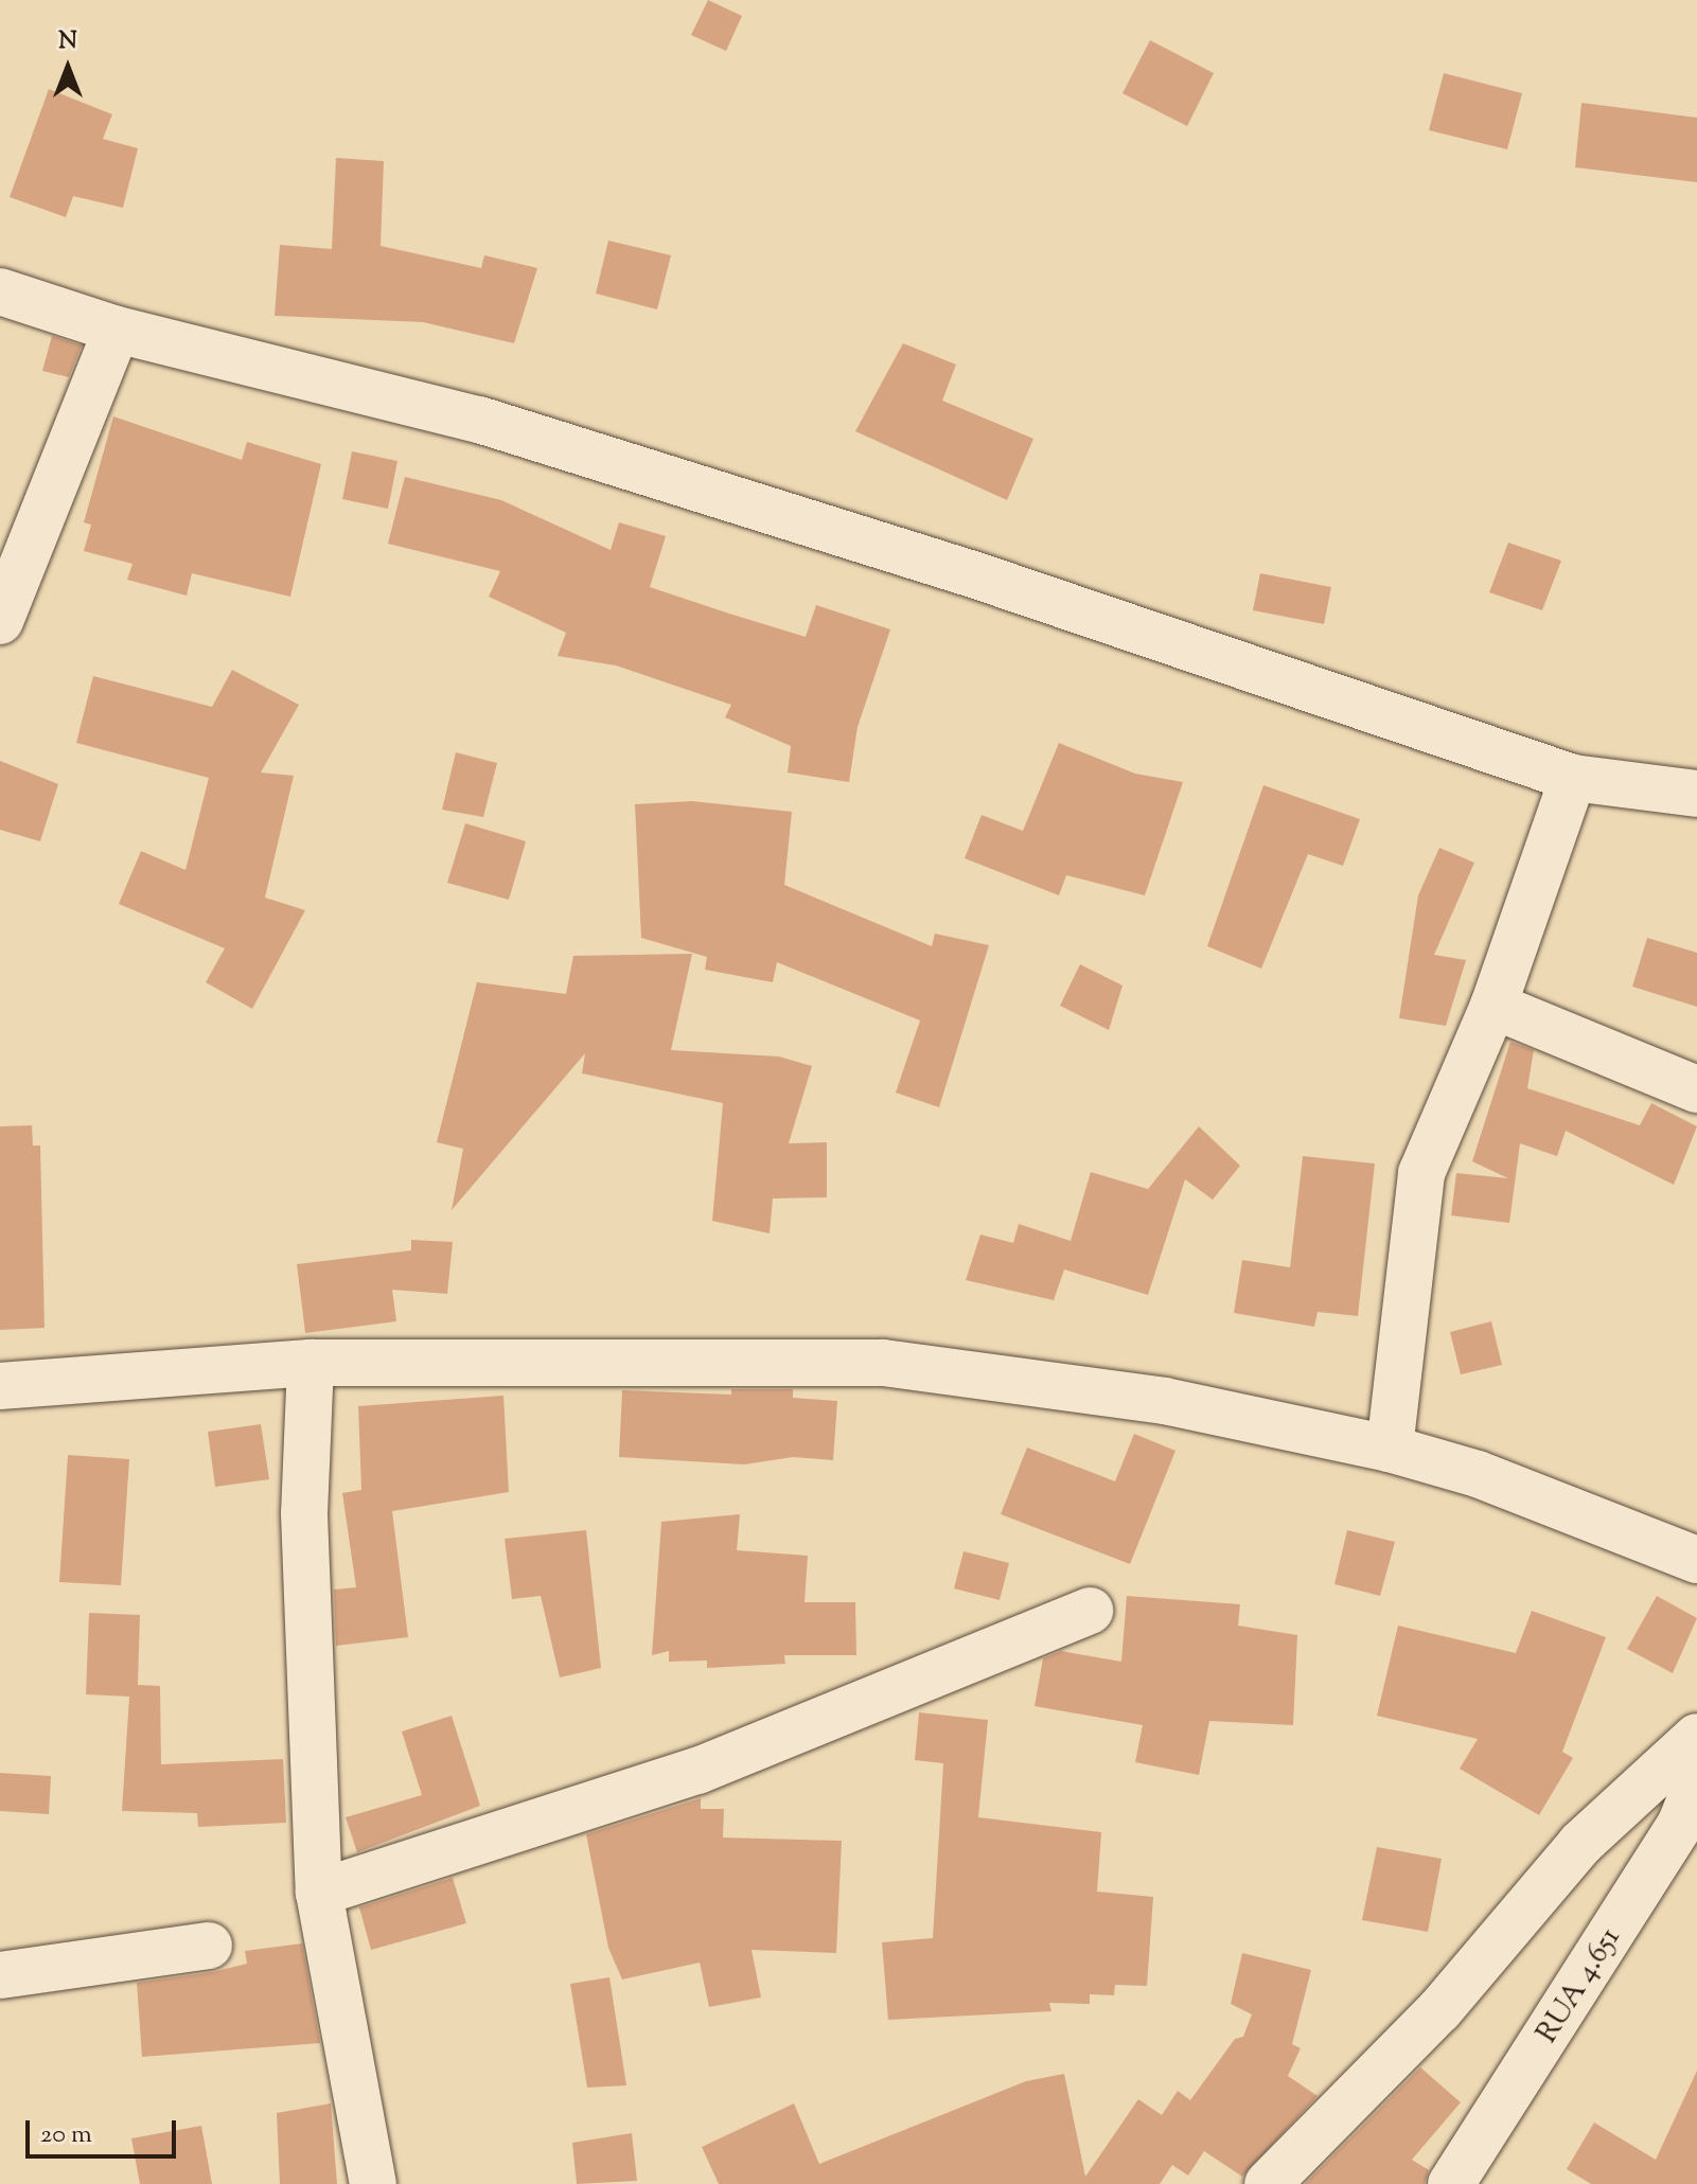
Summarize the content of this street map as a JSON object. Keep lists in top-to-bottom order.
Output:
{
  "streets": {
    "street": ["RUA 4.651"]
  },
  "scale_bar": "20 m",
  "north": "top"
}
